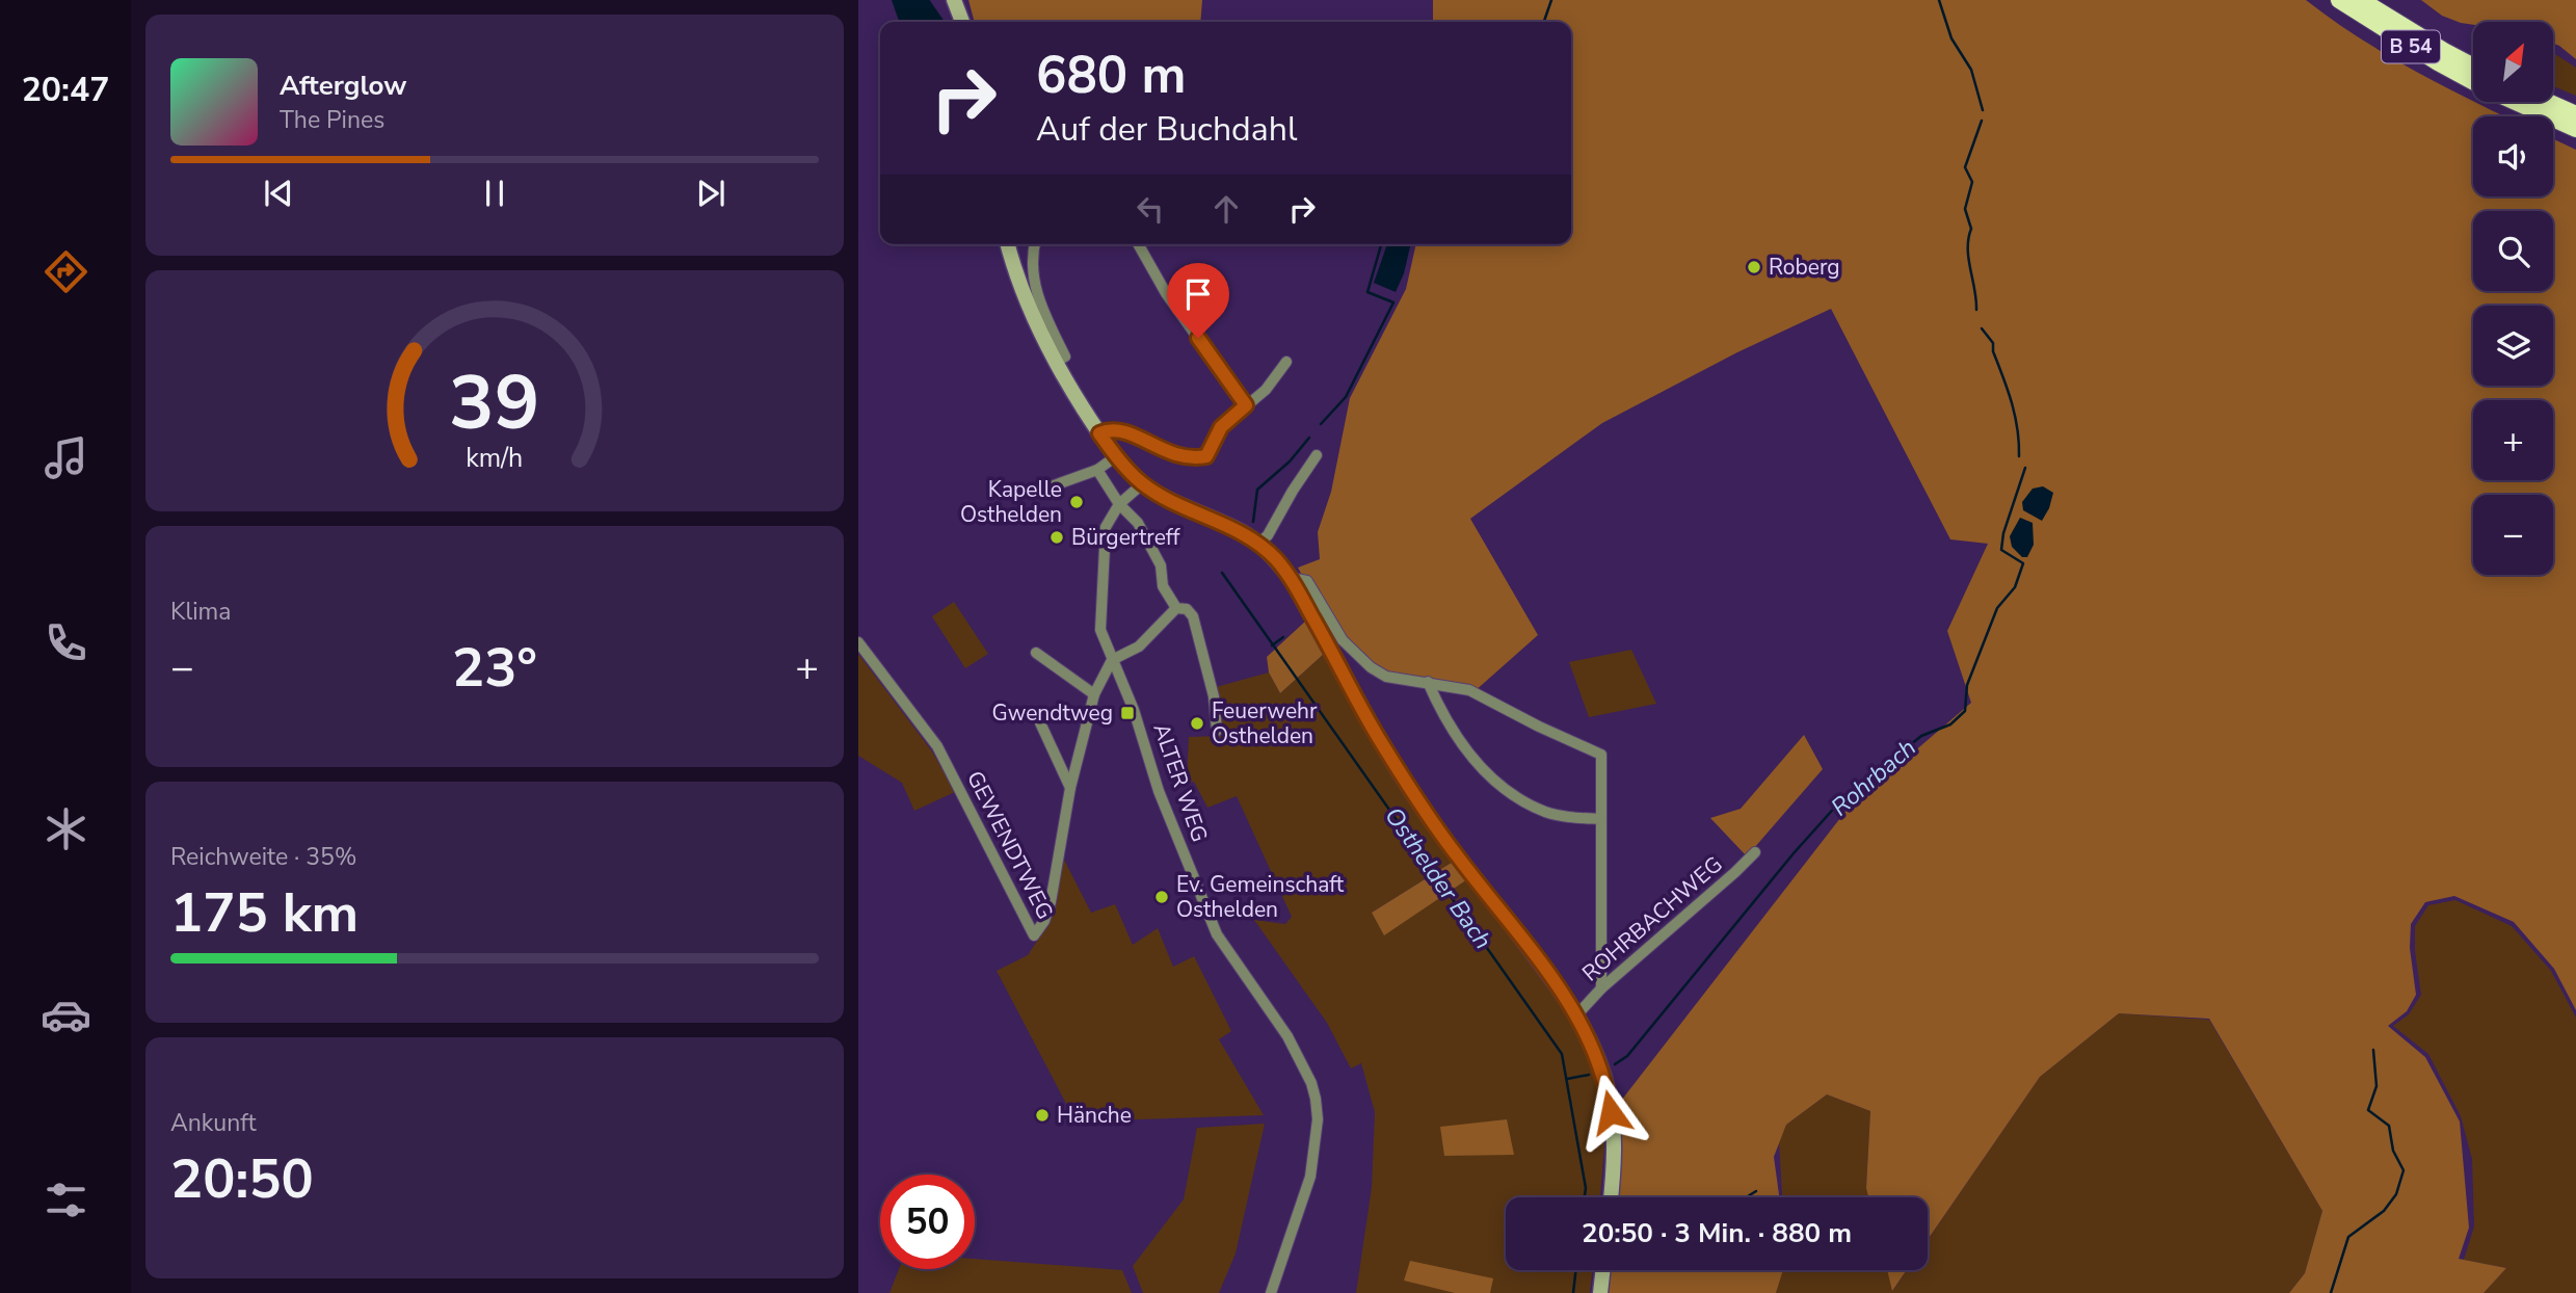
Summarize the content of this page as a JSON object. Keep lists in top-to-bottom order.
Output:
{
  "streets": {
    "highway": ["B 54"],
    "street": ["ALTER WEG", "GEWENDTWEG", "ROHRBACHWEG"]
  },
  "crossings": [
    ["ALTER WEG", "GEWENDTWEG"]
  ],
  "water": ["Rohrbach", "Osthelder Bach"],
  "places": {
    "other": [
      "Roberg",
      "Kapelle Osthelden",
      "Bürgertreff",
      "Feuerwehr Osthelden",
      "Ev. Gemeinschaft Osthelden",
      "Hänche"
    ],
    "transit": ["Gwendtweg"]
  },
  "north": "top right",
  "page": {
    "tabs": "20:47",
    "map_buttons": ["+", "−"],
    "turn": ["680 m", "Auf der Buchdahl"],
    "song": ["Afterglow", "The Pines"],
    "tile": [
      "Klima",
      ["Reichweite · 35%", "175 km"],
      ["Ankunft", "20:50"]
    ],
    "heat": ["−", "23°", "+"],
    "limit": "50",
    "trip": "20:50 · 3 Min. · 880 m",
    "gauge": ["39", "km/h"]
  }
}
